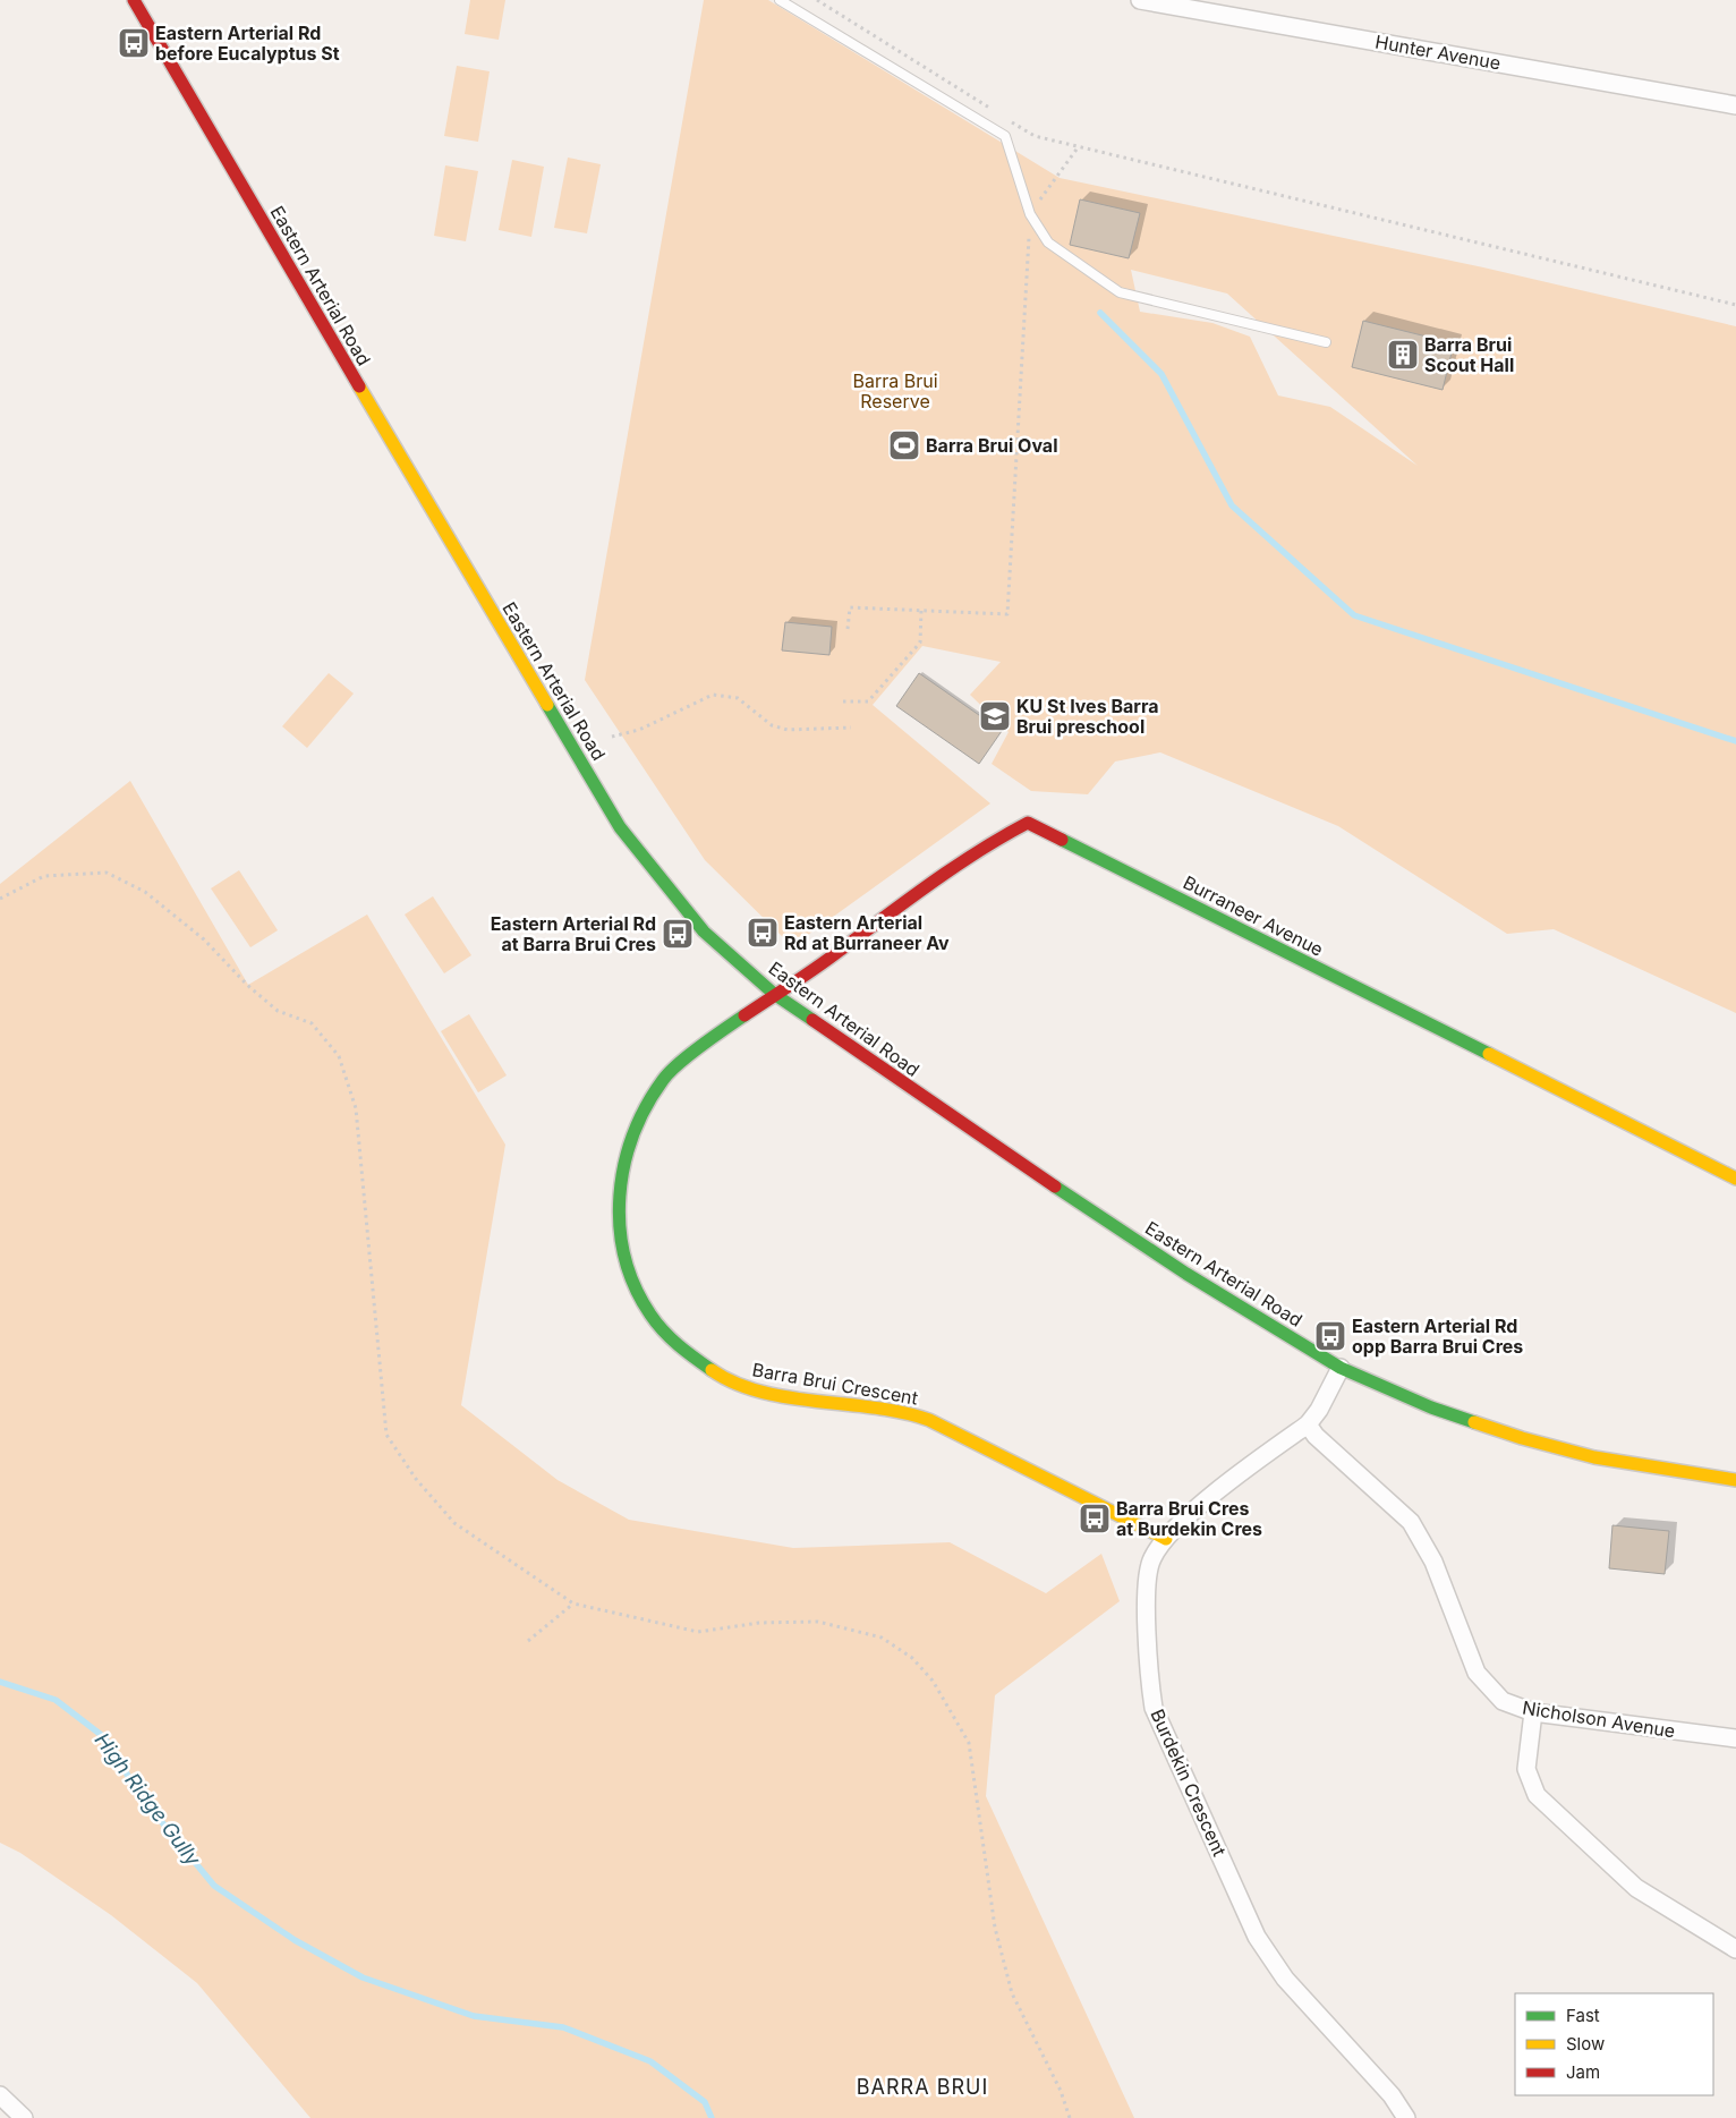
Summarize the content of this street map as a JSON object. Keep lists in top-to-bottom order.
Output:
{
  "streets": {
    "main road": ["Eastern Arterial Road", "Burraneer Avenue", "Barra Brui Crescent"],
    "street": ["Hunter Avenue", "Nicholson Avenue", "Burdekin Crescent"]
  },
  "crossings": [
    ["Eastern Arterial Road", "Burraneer Avenue"],
    ["Eastern Arterial Road", "Barra Brui Crescent"],
    ["Eastern Arterial Road", "Burdekin Crescent"],
    ["Burraneer Avenue", "Barra Brui Crescent"],
    ["Barra Brui Crescent", "Burdekin Crescent"],
    ["Nicholson Avenue", "Burdekin Crescent"]
  ],
  "districts": ["BARRA BRUI"],
  "water": ["High Ridge Gully"],
  "parks": ["Barra Brui Reserve"],
  "places": {
    "bus stop": [
      "Eastern Arterial Rd before Eucalyptus St",
      "Eastern Arterial Rd at Burraneer Av",
      "Eastern Arterial Rd at Barra Brui Cres",
      "Eastern Arterial Rd opp Barra Brui Cres",
      "Barra Brui Cres at Burdekin Cres"
    ],
    "building": ["Barra Brui Scout Hall"],
    "sports": ["Barra Brui Oval"],
    "school or university": ["KU St Ives Barra Brui preschool"]
  },
  "legend": ["Fast", "Slow", "Jam"]
}
